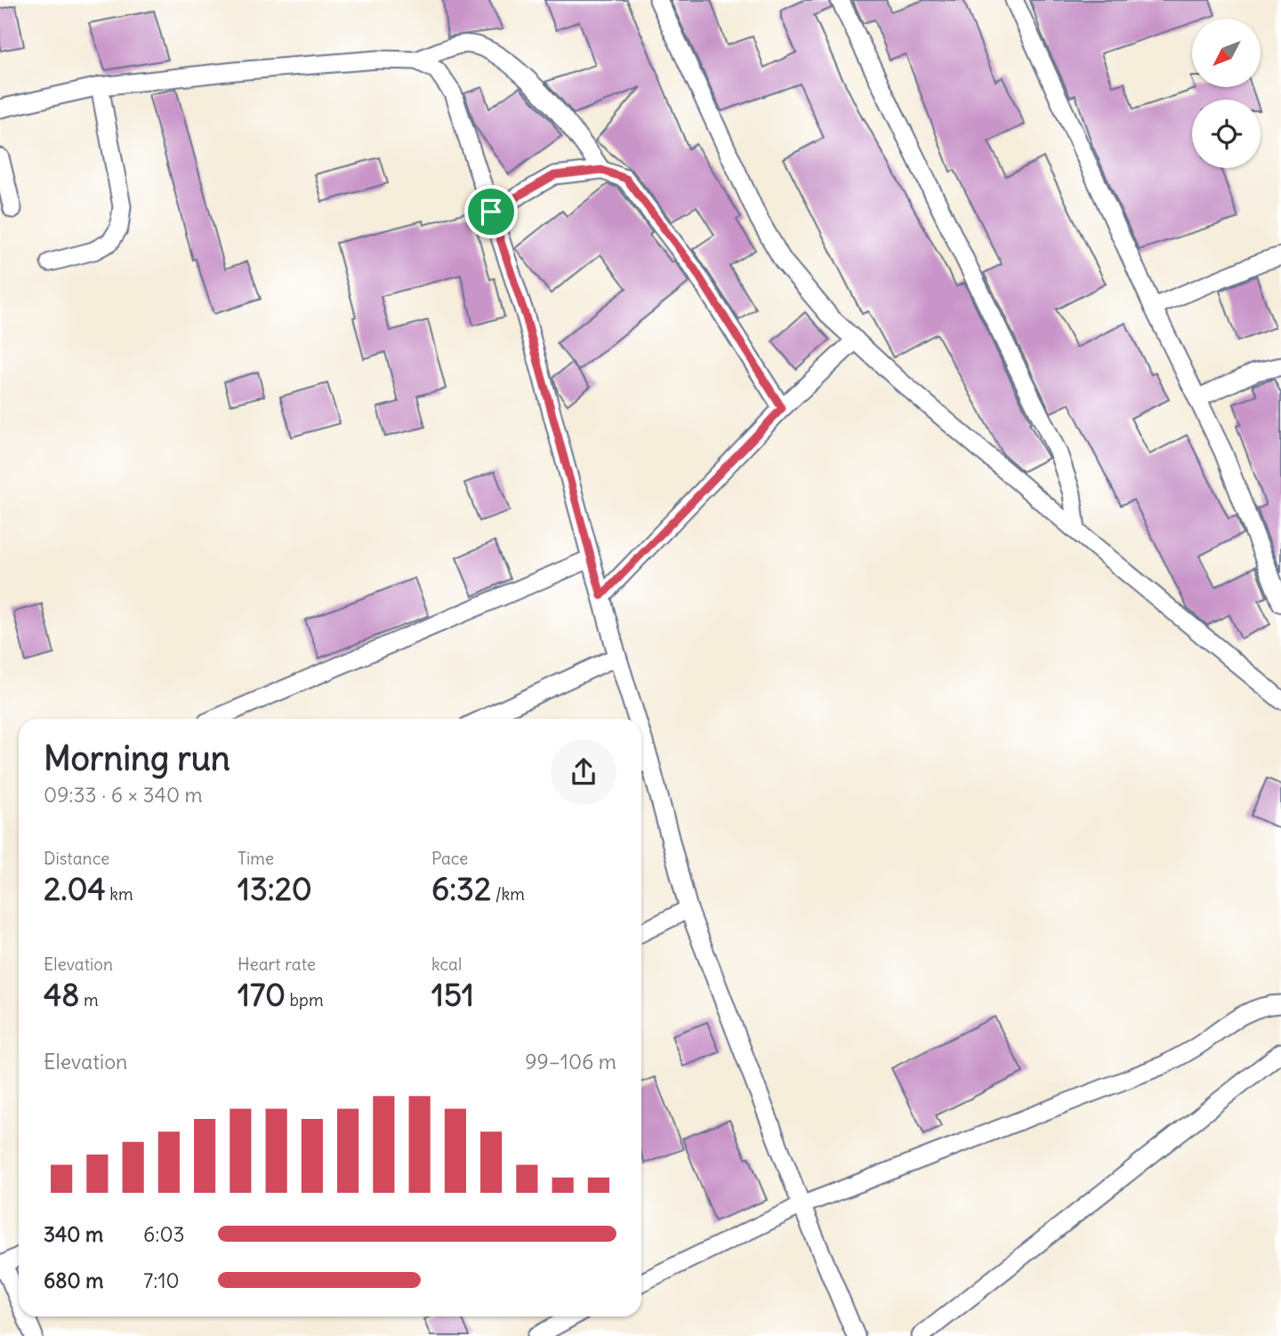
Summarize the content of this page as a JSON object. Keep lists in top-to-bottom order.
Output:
{
  "north": "bottom left",
  "page": {
    "heading": ["Morning run", "09:33 · 6 × 340 m"],
    "stats": [
      ["Distance", "2.04 km"],
      ["Time", "13:20"],
      ["Pace", "6:32 /km"],
      ["Elevation", "48 m"],
      ["Heart rate", "170 bpm"],
      ["kcal", "151"]
    ],
    "chart": ["Elevation", "99–106 m"],
    "list": [
      {
        "name": "340 m",
        "note": "6:03"
      },
      {
        "name": "680 m",
        "note": "7:10"
      }
    ]
  }
}
